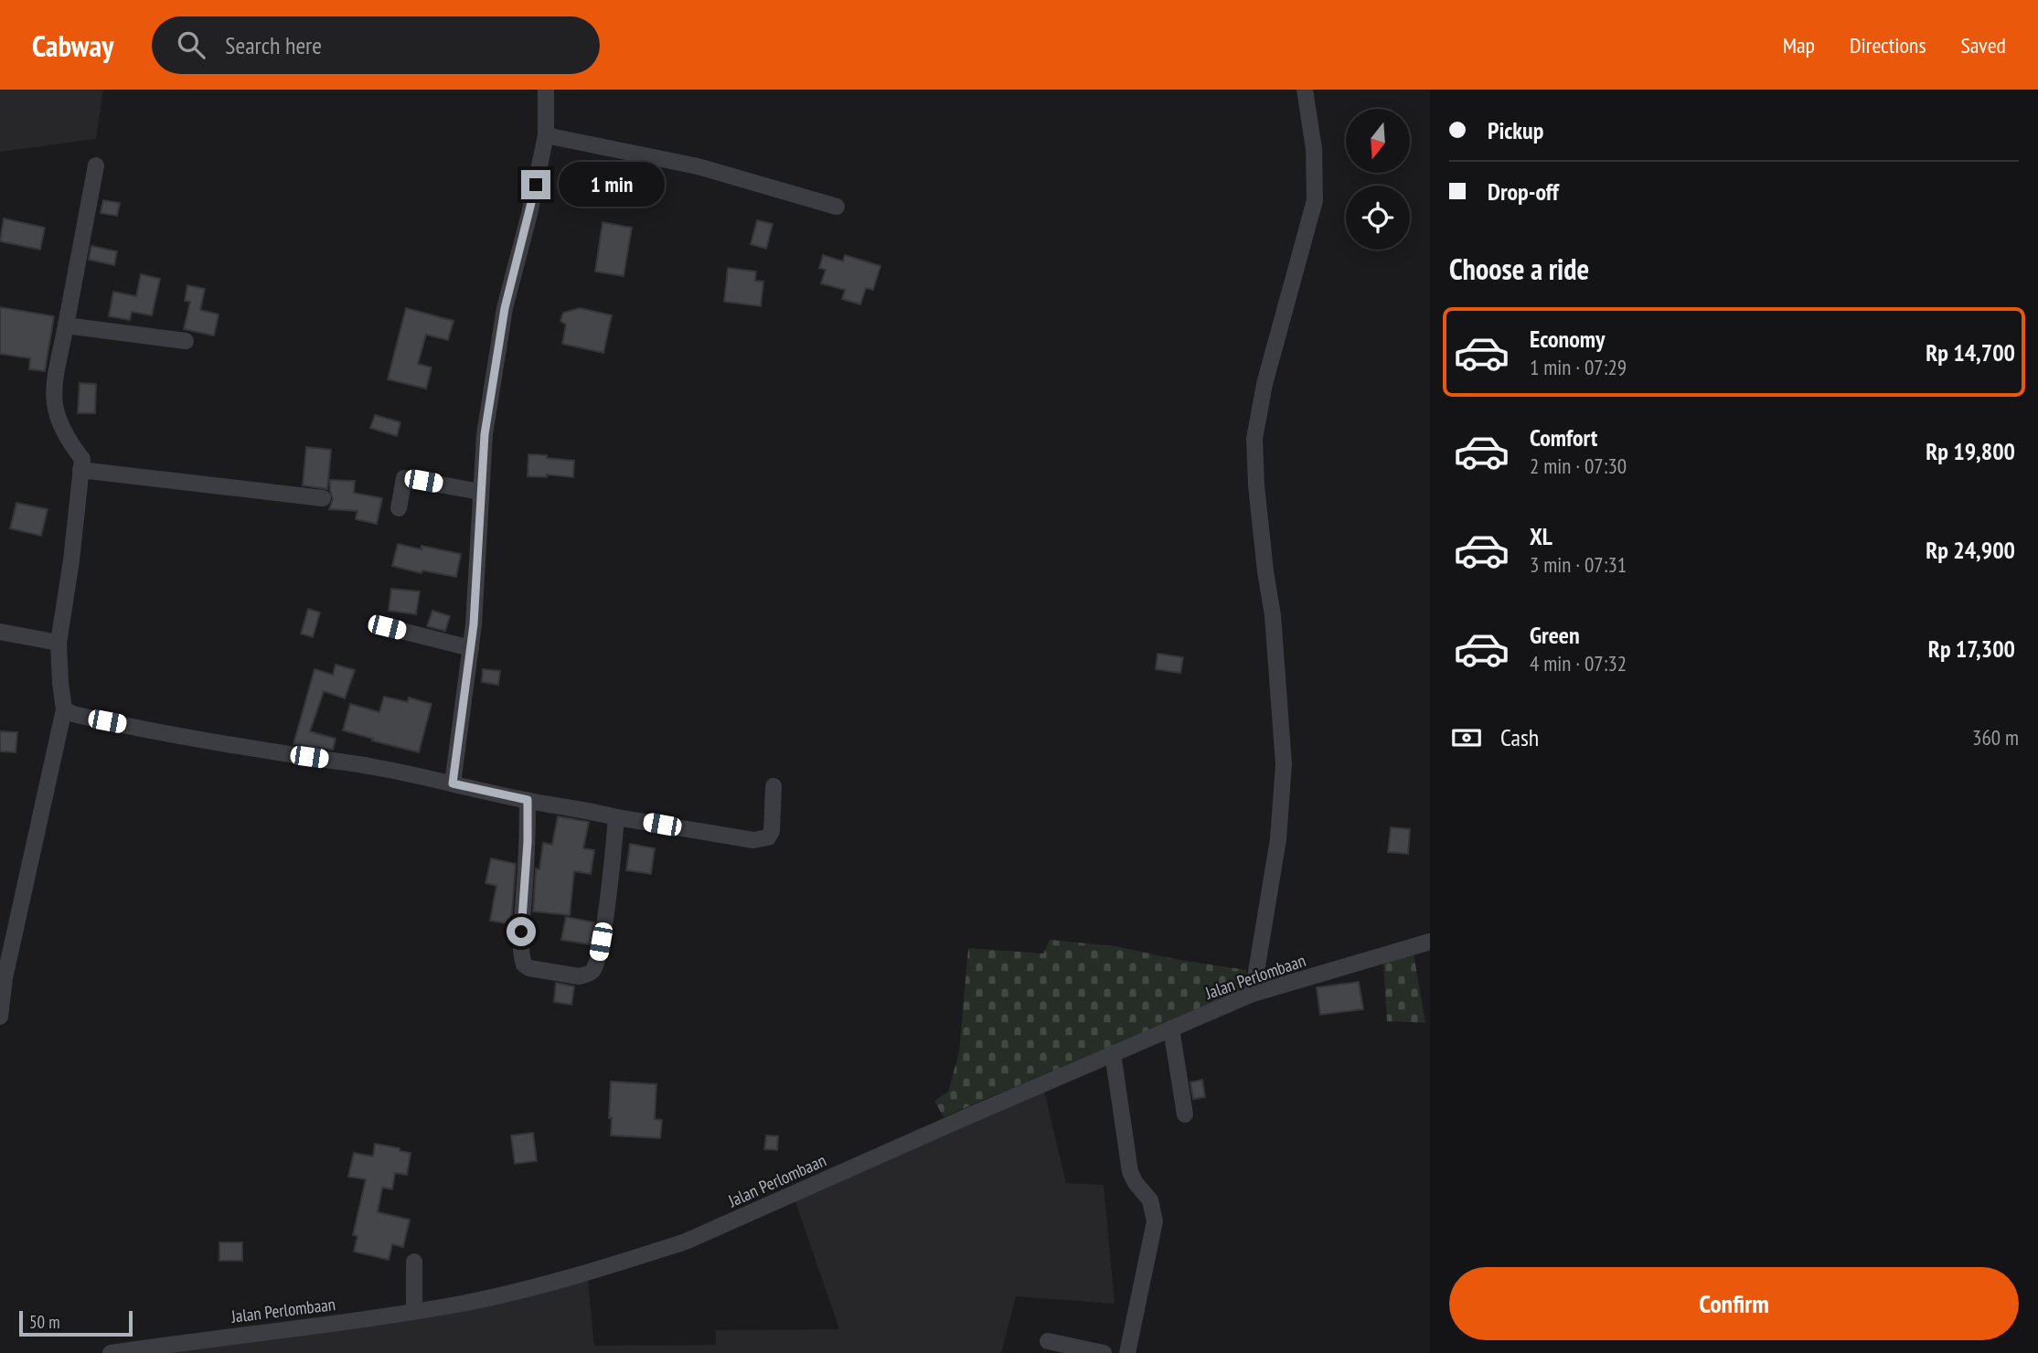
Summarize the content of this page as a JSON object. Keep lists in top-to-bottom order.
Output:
{
  "streets": {
    "street": ["Jalan Perlombaan"]
  },
  "scale_bar": "50 m",
  "north": "bottom",
  "page": {
    "header": "Cabway",
    "search": "Search here",
    "nav": ["Map", "Directions", "Saved"],
    "banner": ["Pickup", "Drop-off"],
    "bubble": "1 min",
    "heading": "Choose a ride",
    "list": [
      {
        "name": "Economy",
        "note": "1 min · 07:29",
        "value": "Rp 14,700"
      },
      {
        "name": "Comfort",
        "note": "2 min · 07:30",
        "value": "Rp 19,800"
      },
      {
        "name": "XL",
        "note": "3 min · 07:31",
        "value": "Rp 24,900"
      },
      {
        "name": "Green",
        "note": "4 min · 07:32",
        "value": "Rp 17,300"
      }
    ],
    "pay": ["Cash", "360 m"],
    "buttons": "Confirm",
    "scale": "50 m"
  }
}
